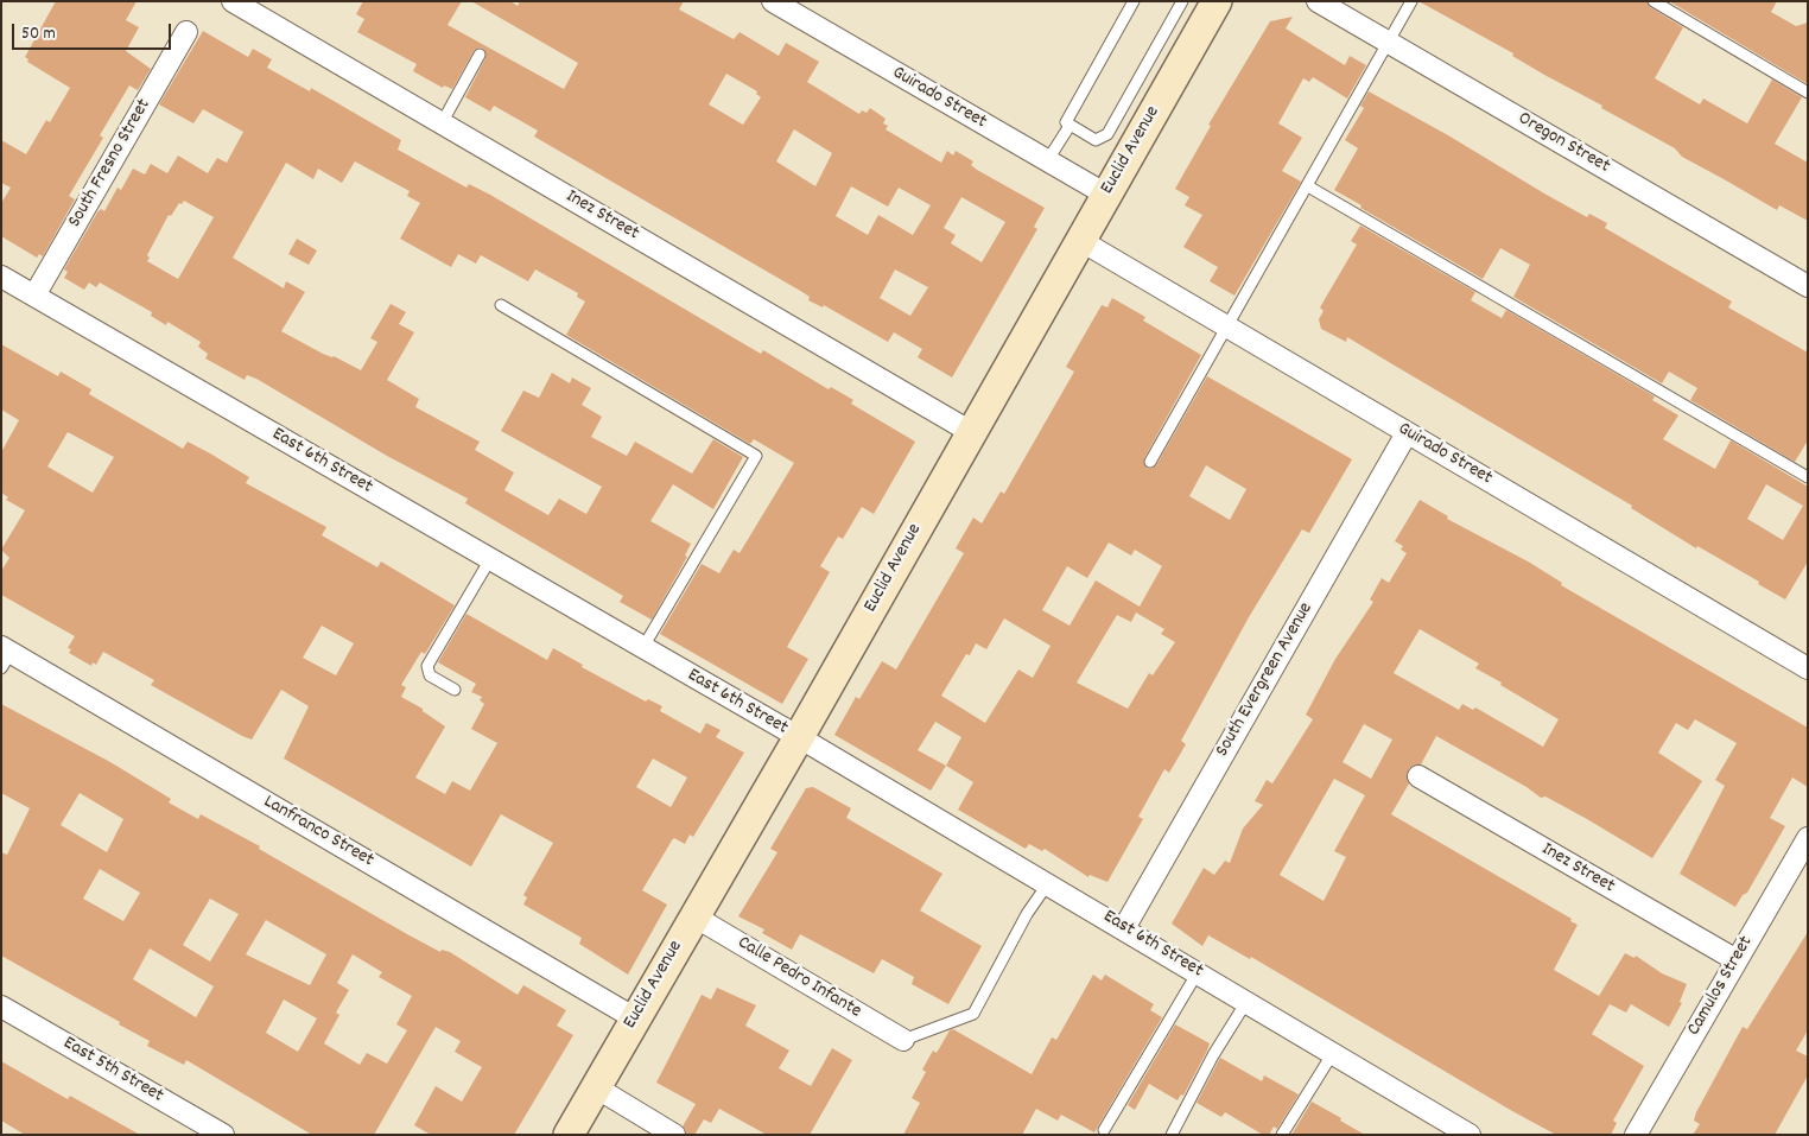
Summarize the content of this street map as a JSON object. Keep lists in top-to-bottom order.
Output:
{
  "streets": {
    "street": [
      "Guirado Street",
      "Oregon Street",
      "Euclid Avenue",
      "South Fresno Street",
      "Inez Street",
      "East 6th Street",
      "South Evergreen Avenue",
      "Lanfranco Street",
      "Calle Pedro Infante",
      "Camulos Street",
      "East 5th Street"
    ]
  },
  "crossings": [
    ["Guirado Street", "Euclid Avenue"],
    ["Guirado Street", "South Evergreen Avenue"],
    ["Euclid Avenue", "Inez Street"],
    ["Euclid Avenue", "East 6th Street"],
    ["Euclid Avenue", "Lanfranco Street"],
    ["Euclid Avenue", "Calle Pedro Infante"],
    ["South Fresno Street", "East 6th Street"],
    ["Inez Street", "Camulos Street"],
    ["East 6th Street", "South Evergreen Avenue"]
  ],
  "scale_bar": "50 m"
}
